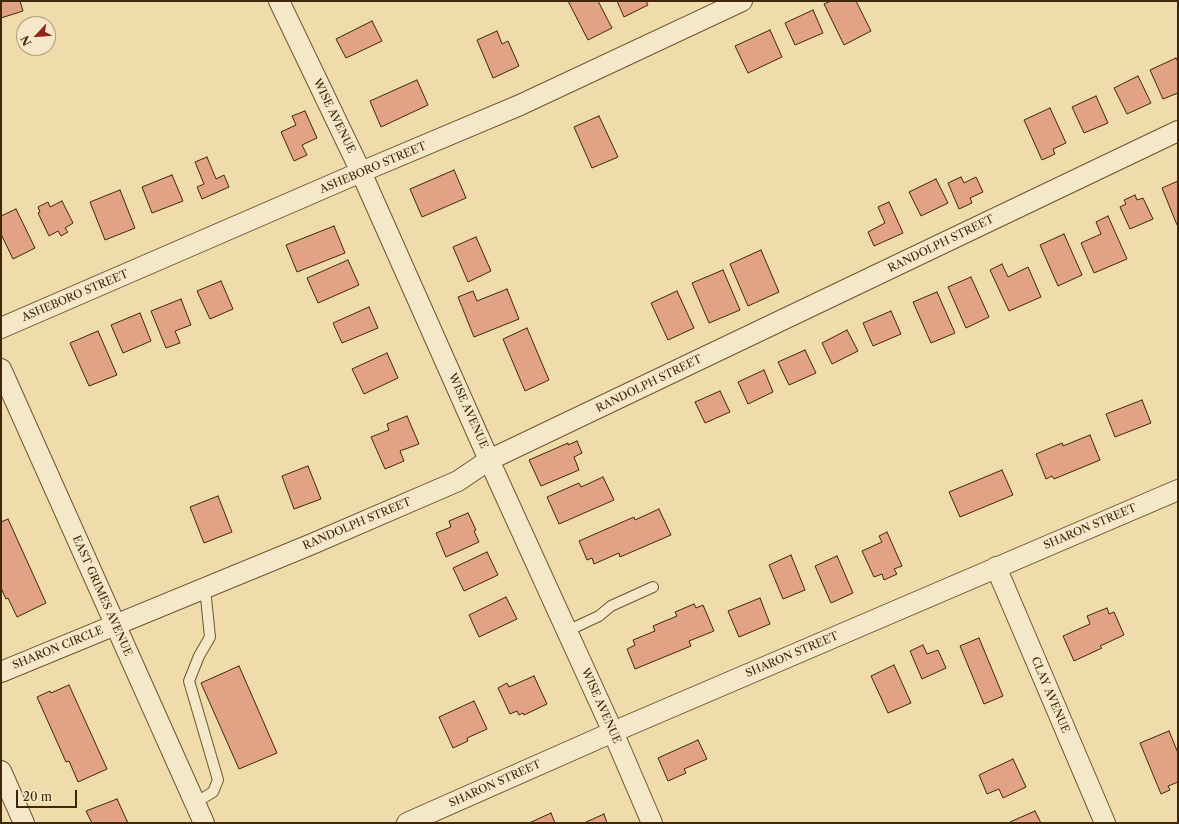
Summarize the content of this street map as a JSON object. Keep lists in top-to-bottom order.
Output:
{
  "streets": {
    "street": [
      "WISE AVENUE",
      "ASHEBORO STREET",
      "RANDOLPH STREET",
      "SHARON STREET",
      "EAST GRIMES AVENUE",
      "SHARON CIRCLE",
      "CLAY AVENUE"
    ]
  },
  "crossings": [
    ["WISE AVENUE", "ASHEBORO STREET"],
    ["WISE AVENUE", "RANDOLPH STREET"],
    ["WISE AVENUE", "SHARON STREET"],
    ["RANDOLPH STREET", "EAST GRIMES AVENUE"],
    ["RANDOLPH STREET", "SHARON CIRCLE"],
    ["SHARON STREET", "CLAY AVENUE"],
    ["EAST GRIMES AVENUE", "SHARON CIRCLE"]
  ],
  "scale_bar": "20 m",
  "north": "bottom left"
}
